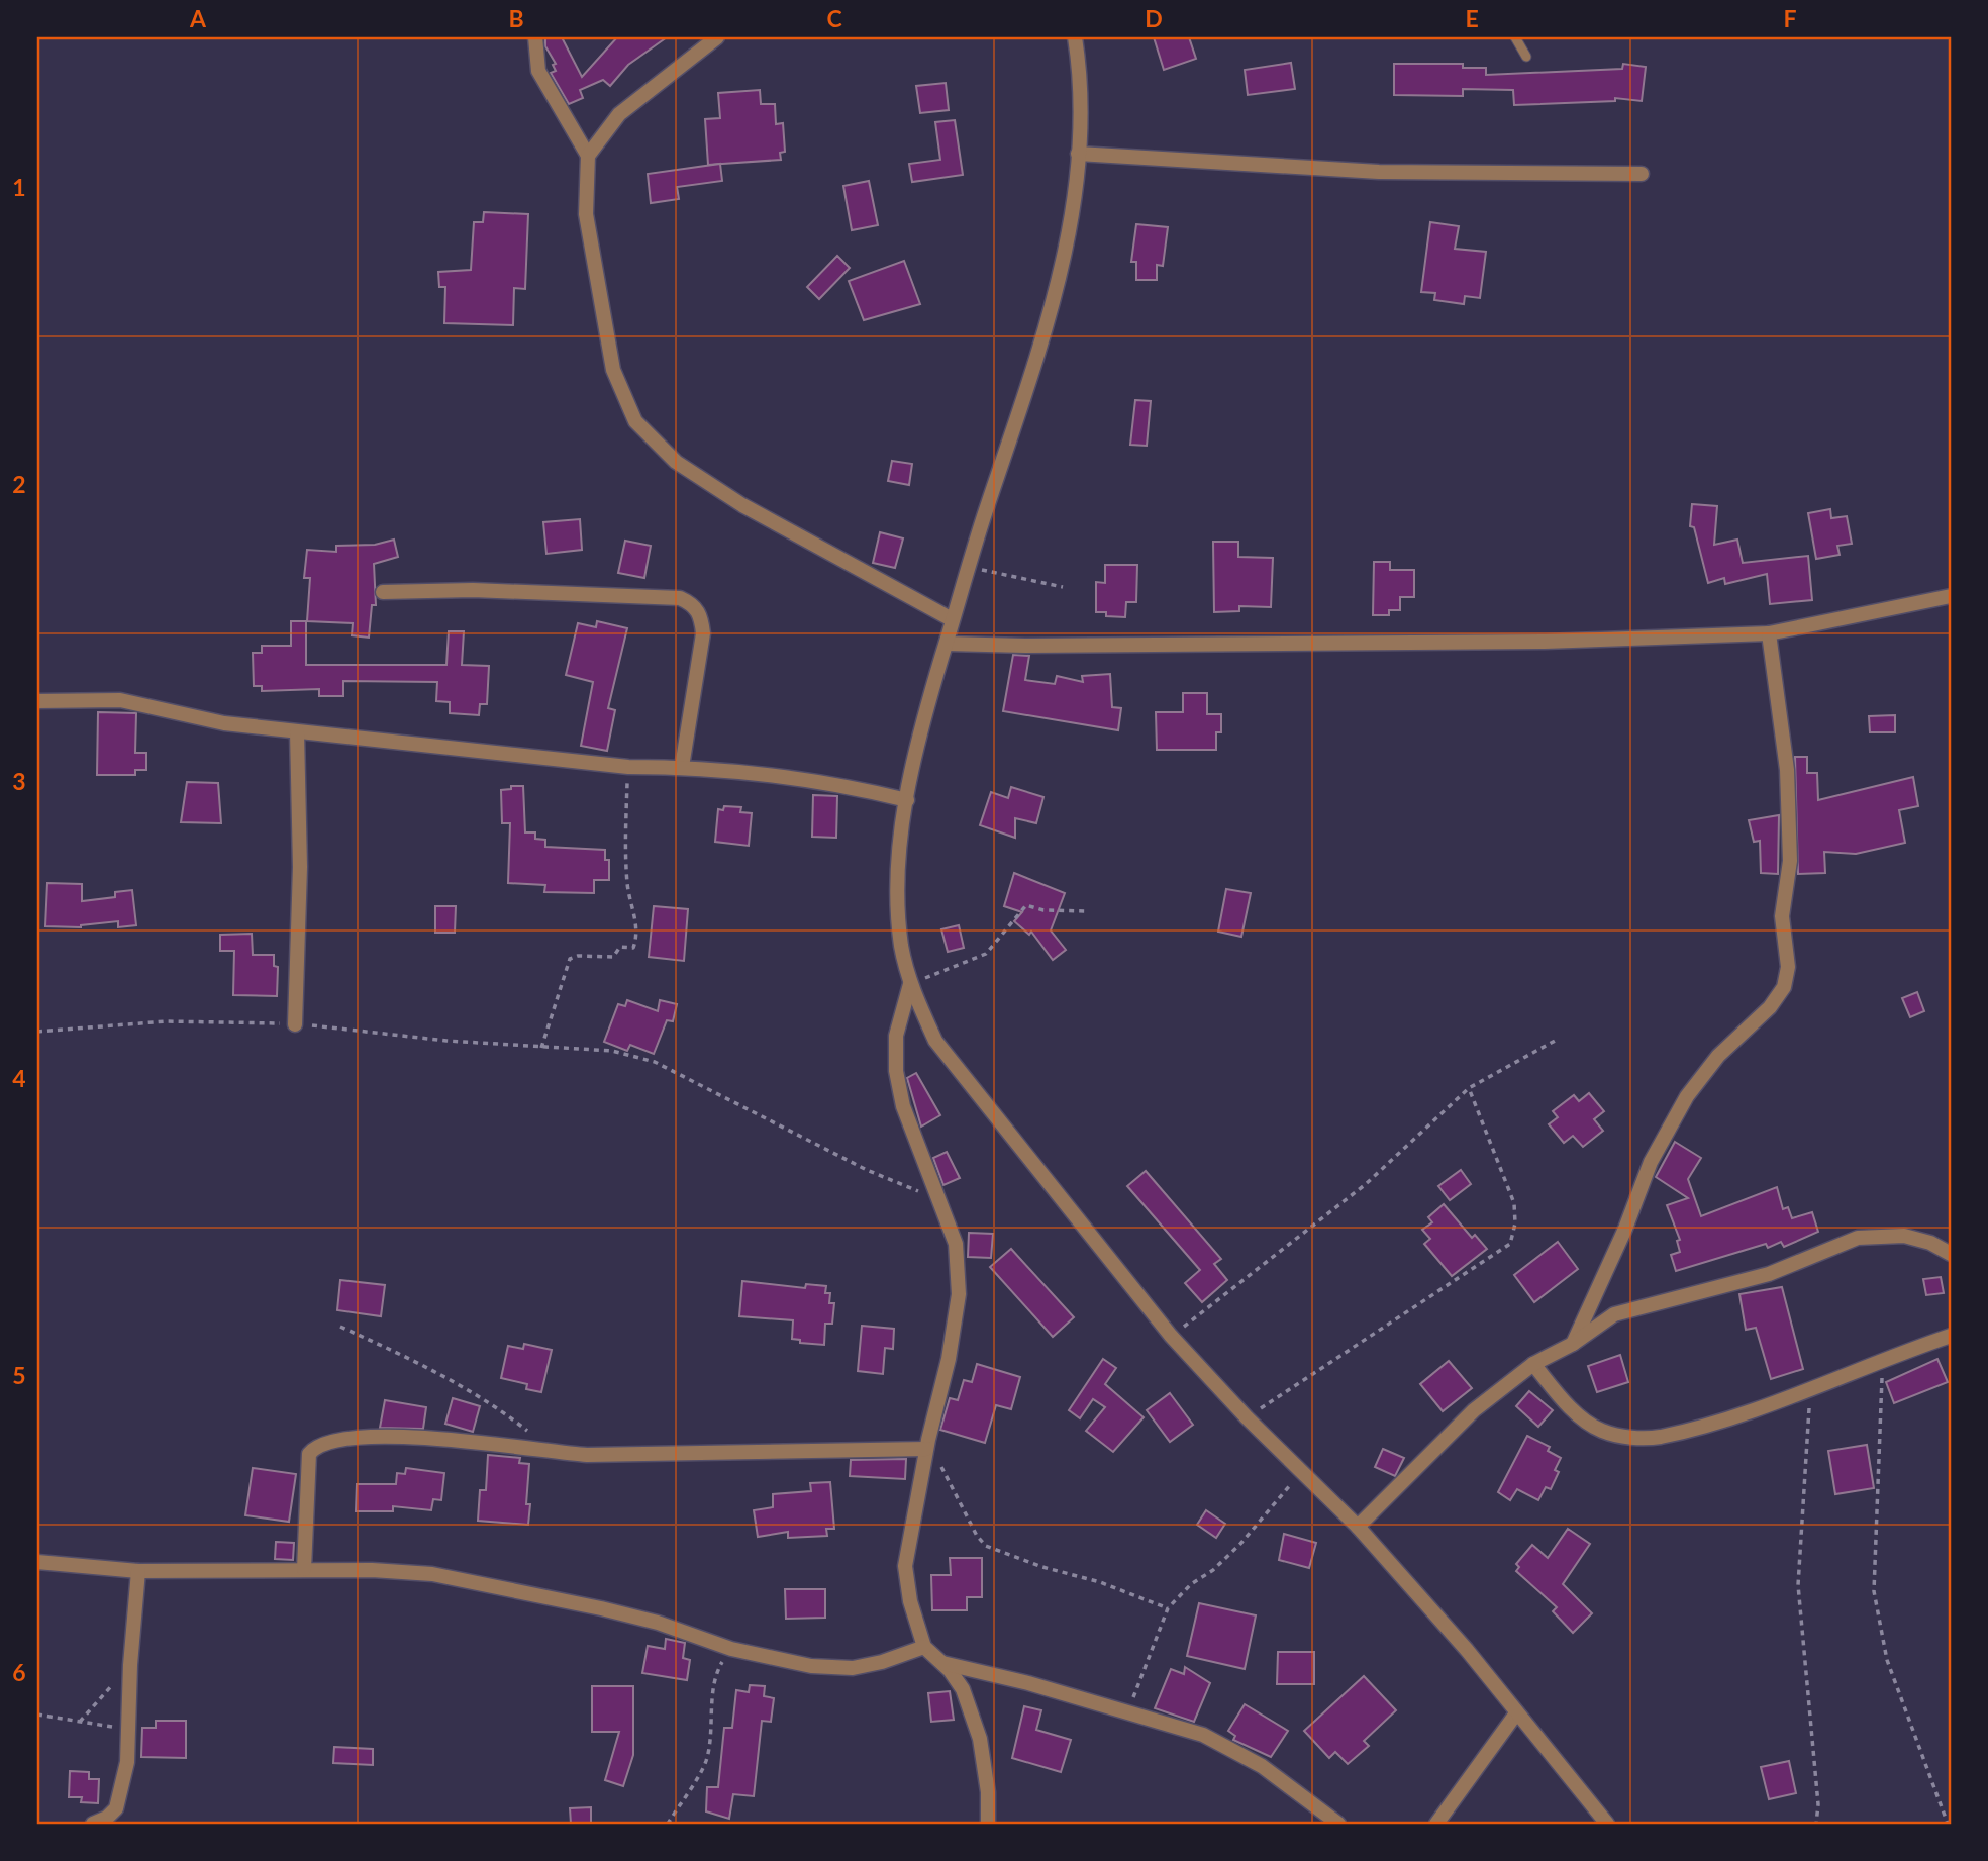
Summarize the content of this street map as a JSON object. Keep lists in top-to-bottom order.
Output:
{
  "grid": {
    "columns": [
      "A",
      "B",
      "C",
      "D",
      "E",
      "F"
    ],
    "rows": [
      "1",
      "2",
      "3",
      "4",
      "5",
      "6"
    ]
  }
}
